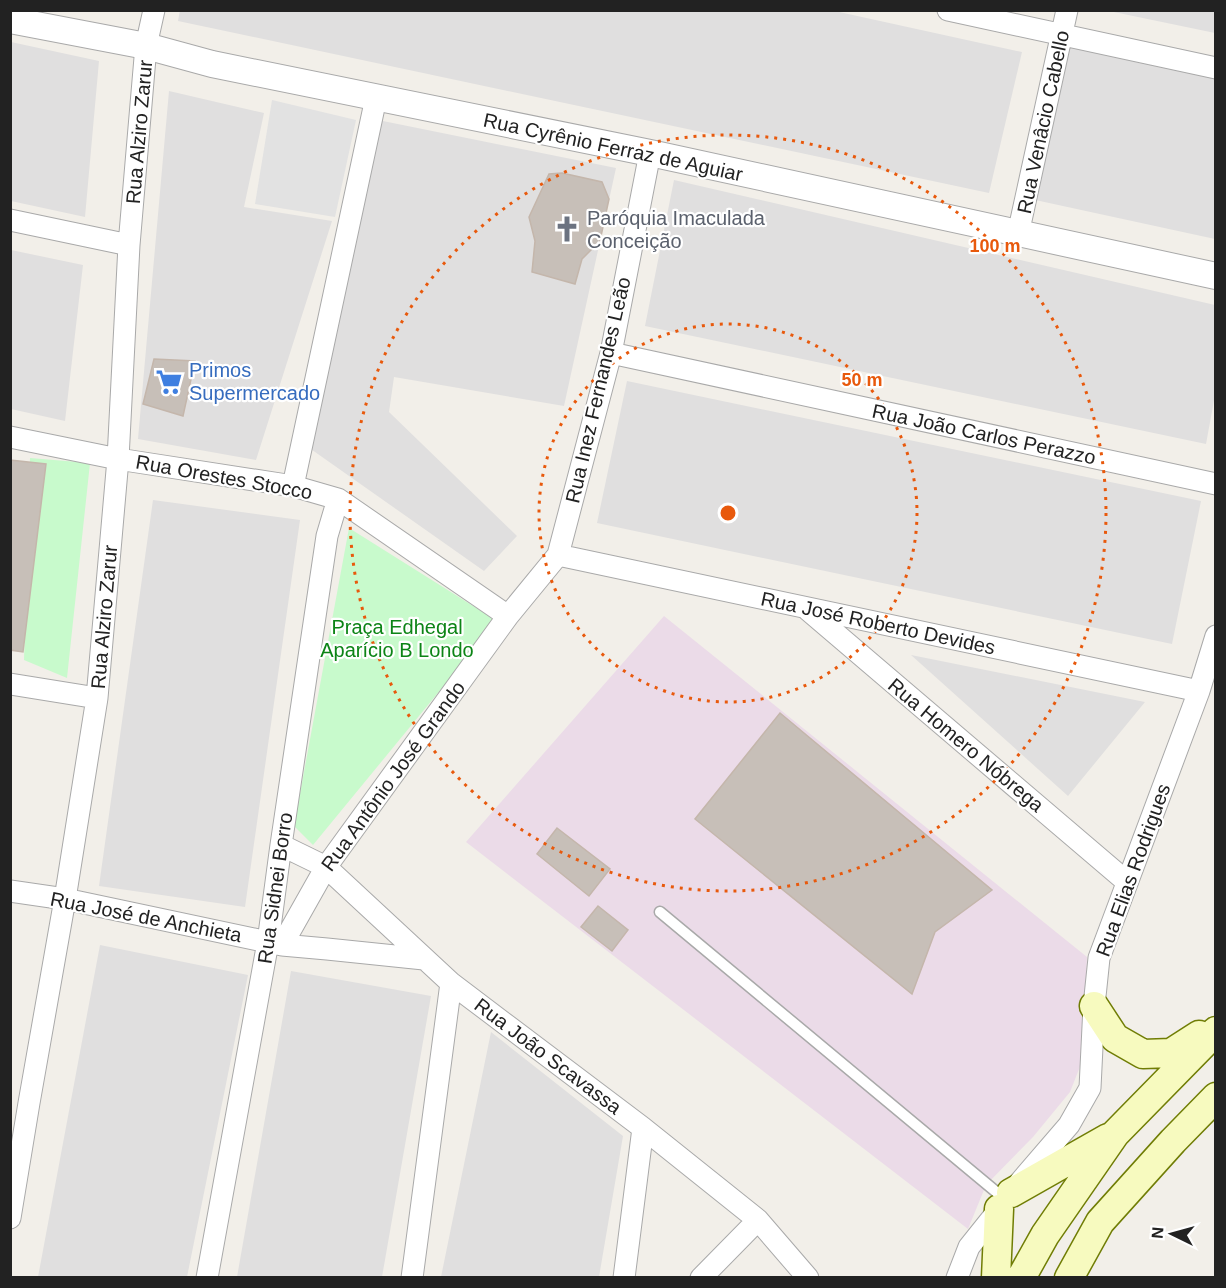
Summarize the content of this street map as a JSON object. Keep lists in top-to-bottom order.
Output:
{
  "streets": {
    "street": [
      "Rua Venâcio Cabello",
      "Rua Alziro Zarur",
      "Rua Cyrênio Ferraz de Aguiar",
      "Rua Inez Fernandes Leão",
      "Rua João Carlos Perazzo",
      "Rua Orestes Stocco",
      "Rua José Roberto Devides",
      "Rua Homero Nóbrega",
      "Rua Antônio José Grando",
      "Rua Elias Rodrigues",
      "Rua Sidnei Borro",
      "Rua José de Anchieta",
      "Rua João Scavassa"
    ]
  },
  "crossings": [
    ["Rua Venâcio Cabello", "Rua Cyrênio Ferraz de Aguiar"],
    ["Rua Alziro Zarur", "Rua Cyrênio Ferraz de Aguiar"],
    ["Rua Alziro Zarur", "Rua Orestes Stocco"],
    ["Rua Alziro Zarur", "Rua José de Anchieta"],
    ["Rua Cyrênio Ferraz de Aguiar", "Rua Inez Fernandes Leão"],
    ["Rua Inez Fernandes Leão", "Rua João Carlos Perazzo"],
    ["Rua Inez Fernandes Leão", "Rua José Roberto Devides"],
    ["Rua Inez Fernandes Leão", "Rua Antônio José Grando"],
    ["Rua Orestes Stocco", "Rua Antônio José Grando"],
    ["Rua Orestes Stocco", "Rua Sidnei Borro"],
    ["Rua José Roberto Devides", "Rua Homero Nóbrega"],
    ["Rua José Roberto Devides", "Rua Antônio José Grando"],
    ["Rua José Roberto Devides", "Rua Elias Rodrigues"],
    ["Rua Homero Nóbrega", "Rua Elias Rodrigues"],
    ["Rua Antônio José Grando", "Rua Sidnei Borro"],
    ["Rua Antônio José Grando", "Rua José de Anchieta"],
    ["Rua Antônio José Grando", "Rua João Scavassa"],
    ["Rua Sidnei Borro", "Rua José de Anchieta"],
    ["Rua Sidnei Borro", "Rua João Scavassa"],
    ["Rua José de Anchieta", "Rua João Scavassa"]
  ],
  "parks": ["Praça Edhegal Aparício B Londo"],
  "places": {
    "church": ["Paróquia Imaculada Conceição"],
    "supermarket": ["Primos Supermercado"]
  },
  "north": "left",
  "rings": ["100 m", "50 m"]
}
